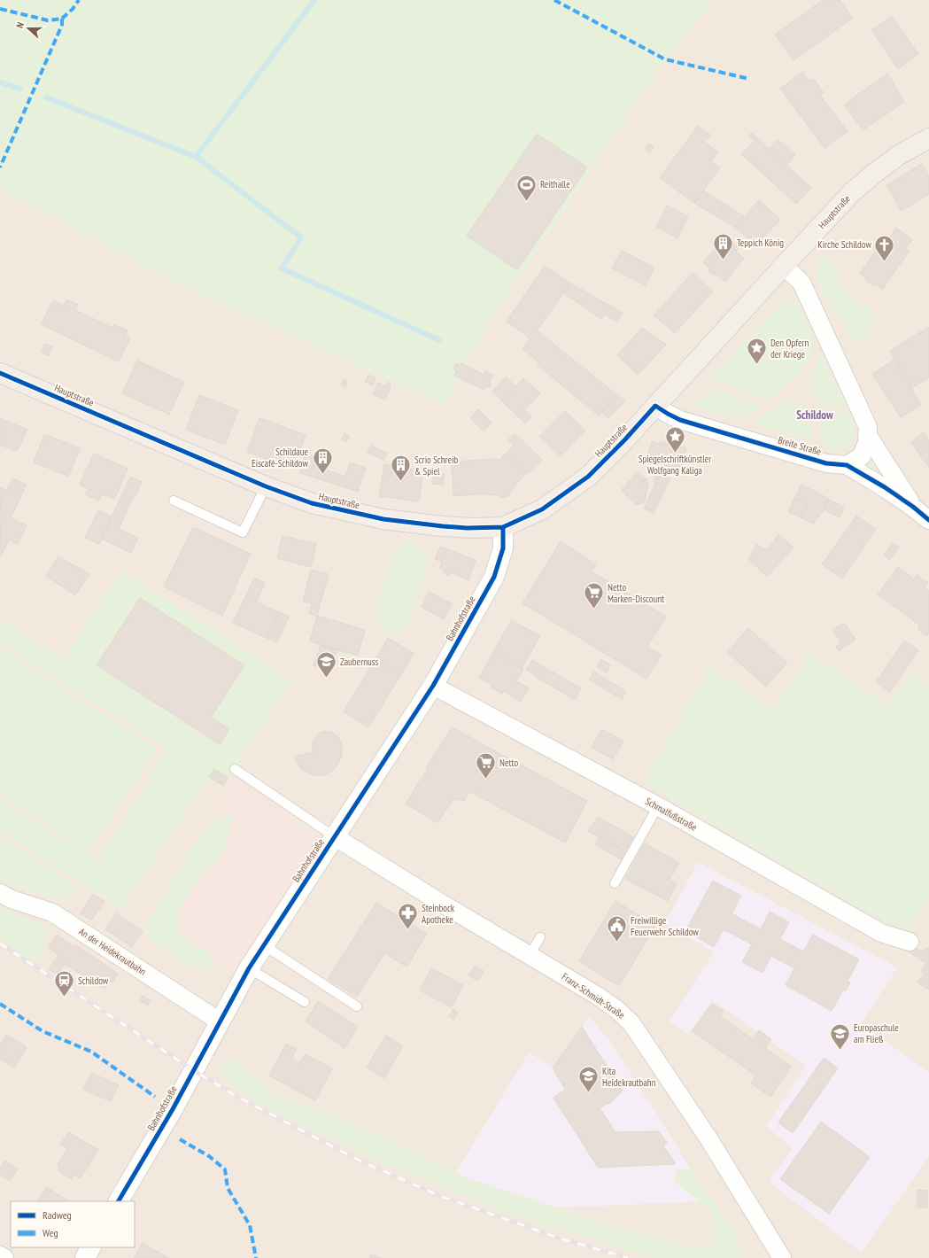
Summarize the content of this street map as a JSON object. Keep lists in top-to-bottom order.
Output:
{
  "streets": {
    "main road": ["Hauptstraße"],
    "street": [
      "Breite Straße",
      "Bahnhofstraße",
      "Schmalfußstraße",
      "An der Heidekrautbahn",
      "Franz-Schmidt-Straße"
    ]
  },
  "crossings": [
    ["Hauptstraße", "Breite Straße"],
    ["Hauptstraße", "Bahnhofstraße"],
    ["Bahnhofstraße", "Schmalfußstraße"],
    ["Bahnhofstraße", "An der Heidekrautbahn"],
    ["Bahnhofstraße", "Franz-Schmidt-Straße"]
  ],
  "districts": ["Schildow"],
  "places": {
    "sports": ["Reithalle"],
    "building": ["Teppich König", "Schildaue Eiscafé-Schildow", "Scrio Schreib & Spiel"],
    "church": ["Kirche Schildow"],
    "place": ["Den Opfern der Kriege", "Spiegelschriftkünstler Wolfgang Kaliga"],
    "supermarket": ["Netto Marken-Discount", "Netto"],
    "school or university": ["Zaubernuss", "Europaschule am Fließ", "Kita Heidekrautbahn"],
    "pharmacy": ["Steinbock Apotheke"],
    "public building": ["Freiwillige Feuerwehr Schildow"],
    "station": ["Schildow"]
  },
  "legend": ["Radweg", "Weg"],
  "north": "left"
}
